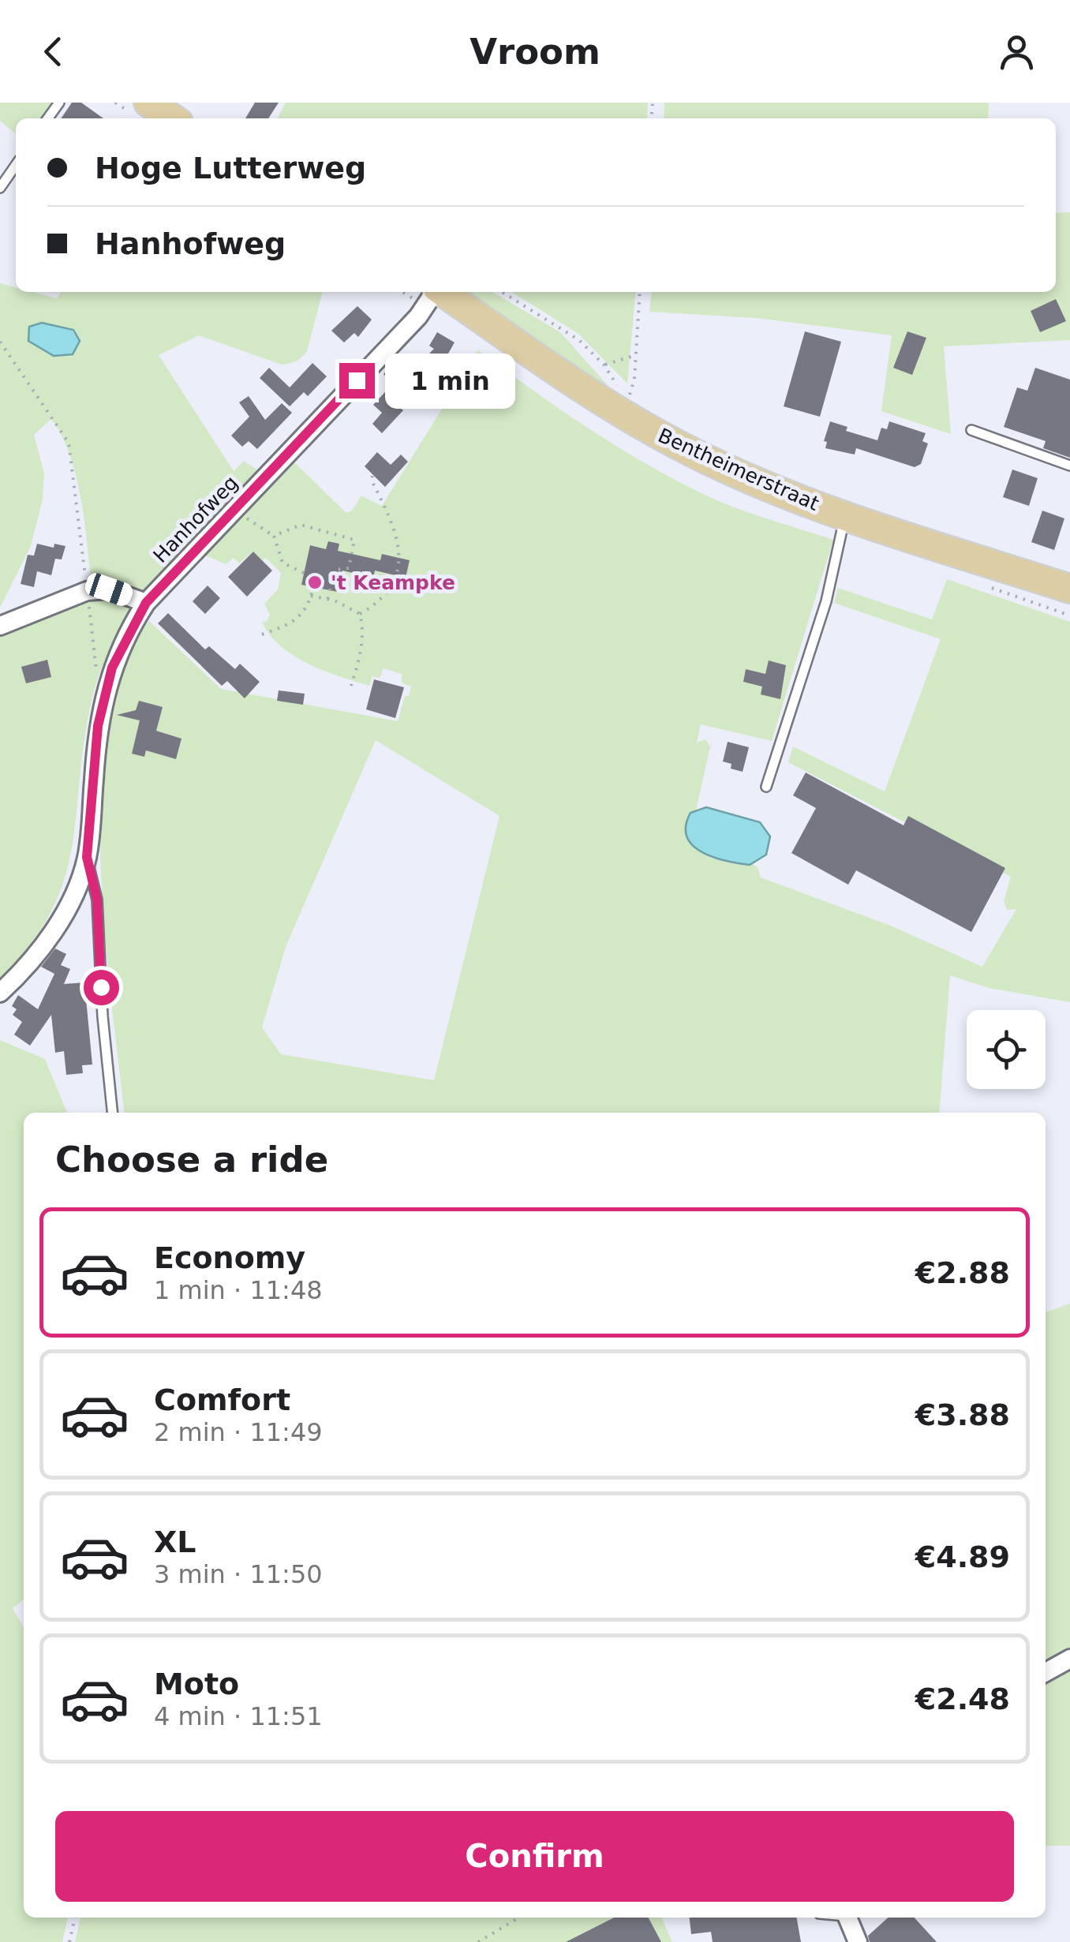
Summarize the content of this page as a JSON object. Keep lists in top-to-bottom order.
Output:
{
  "streets": {
    "main road": ["Bentheimerstraat"],
    "street": ["Hanhofweg"]
  },
  "places": ["'t Keampke"],
  "page": {
    "header": "Vroom",
    "banner": ["Hoge Lutterweg", "Hanhofweg"],
    "bubble": "1 min",
    "heading": "Choose a ride",
    "list": [
      {
        "name": "Economy",
        "note": "1 min · 11:48",
        "value": "€2.88"
      },
      {
        "name": "Comfort",
        "note": "2 min · 11:49",
        "value": "€3.88"
      },
      {
        "name": "XL",
        "note": "3 min · 11:50",
        "value": "€4.89"
      },
      {
        "name": "Moto",
        "note": "4 min · 11:51",
        "value": "€2.48"
      }
    ],
    "buttons": "Confirm"
  }
}
